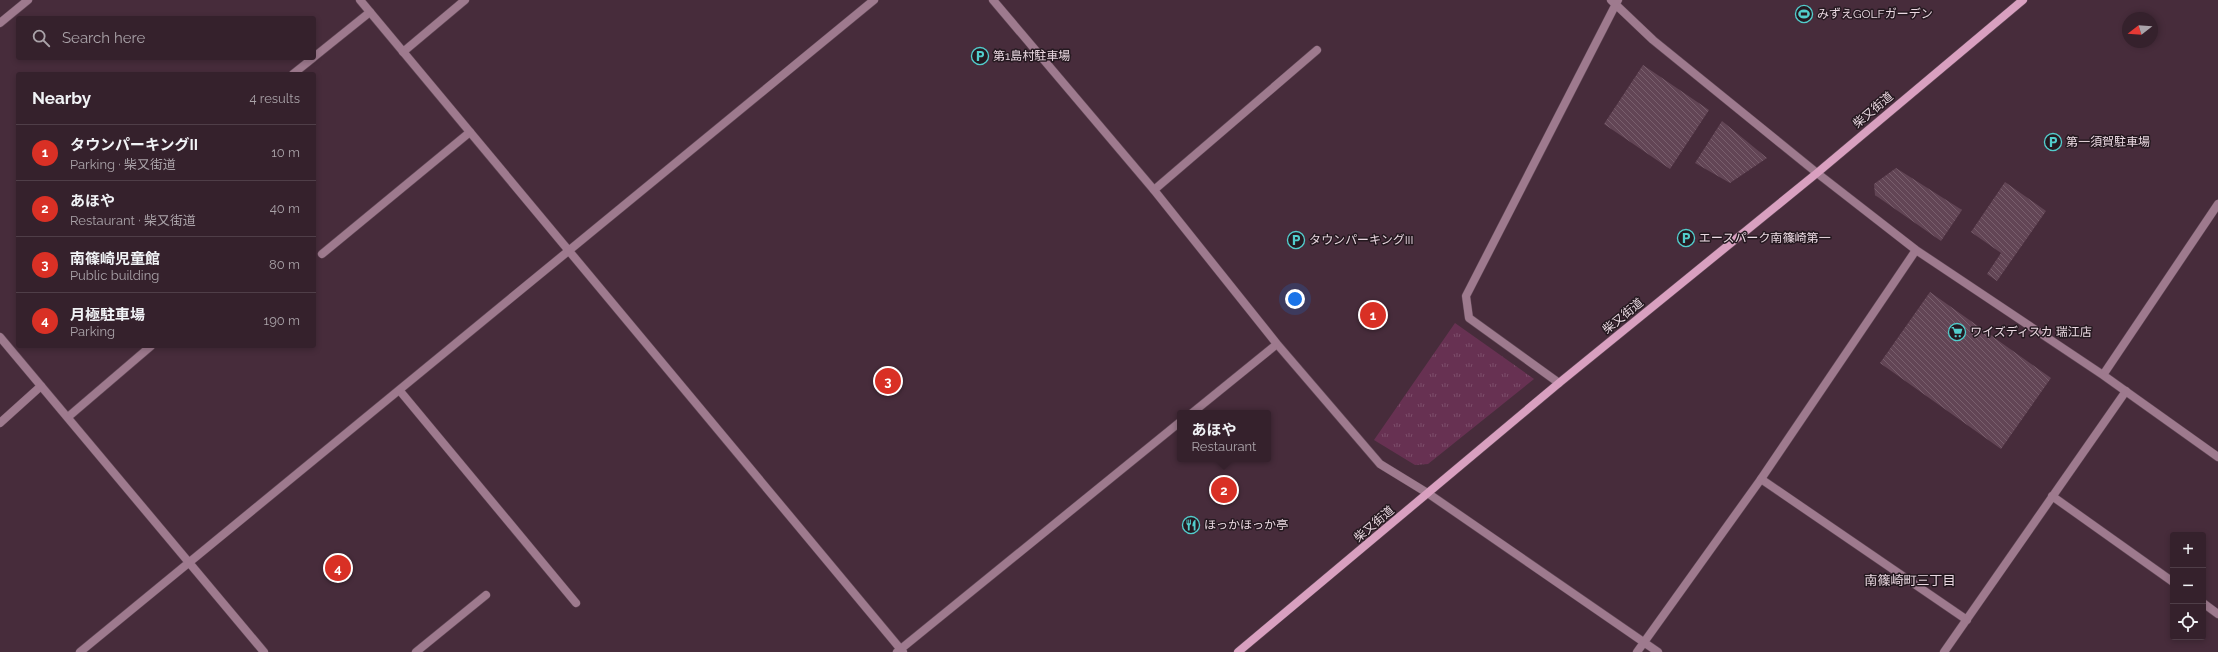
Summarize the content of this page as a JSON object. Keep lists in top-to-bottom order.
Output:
{
  "streets": {
    "main road": ["柴又街道"]
  },
  "districts": ["南篠崎町三丁目"],
  "places": {
    "sports": ["みずえGOLFガーデン"],
    "parking": [
      "第1島村駐車場",
      "第一須賀駐車場",
      "エースパーク南篠崎第一",
      "タウンパーキングIII"
    ],
    "supermarket": ["ワイズディスカ 瑞江店"],
    "restaurant": ["ほっかほっか亭"]
  },
  "north": "left",
  "page": {
    "search": "Search here",
    "heading": ["Nearby", "4 results"],
    "list": [
      {
        "mark": "1",
        "name": "タウンパーキングII",
        "note": "Parking · 柴又街道",
        "value": "10 m"
      },
      {
        "mark": "2",
        "name": "あほや",
        "note": "Restaurant · 柴又街道",
        "value": "40 m"
      },
      {
        "mark": "3",
        "name": "南篠崎児童館",
        "note": "Public building",
        "value": "80 m"
      },
      {
        "mark": "4",
        "name": "月極駐車場",
        "note": "Parking",
        "value": "190 m"
      }
    ],
    "pins": [
      "1",
      "3",
      "2",
      "4"
    ],
    "popup": ["あほや", "Restaurant"],
    "map_buttons": ["+", "−"]
  }
}
